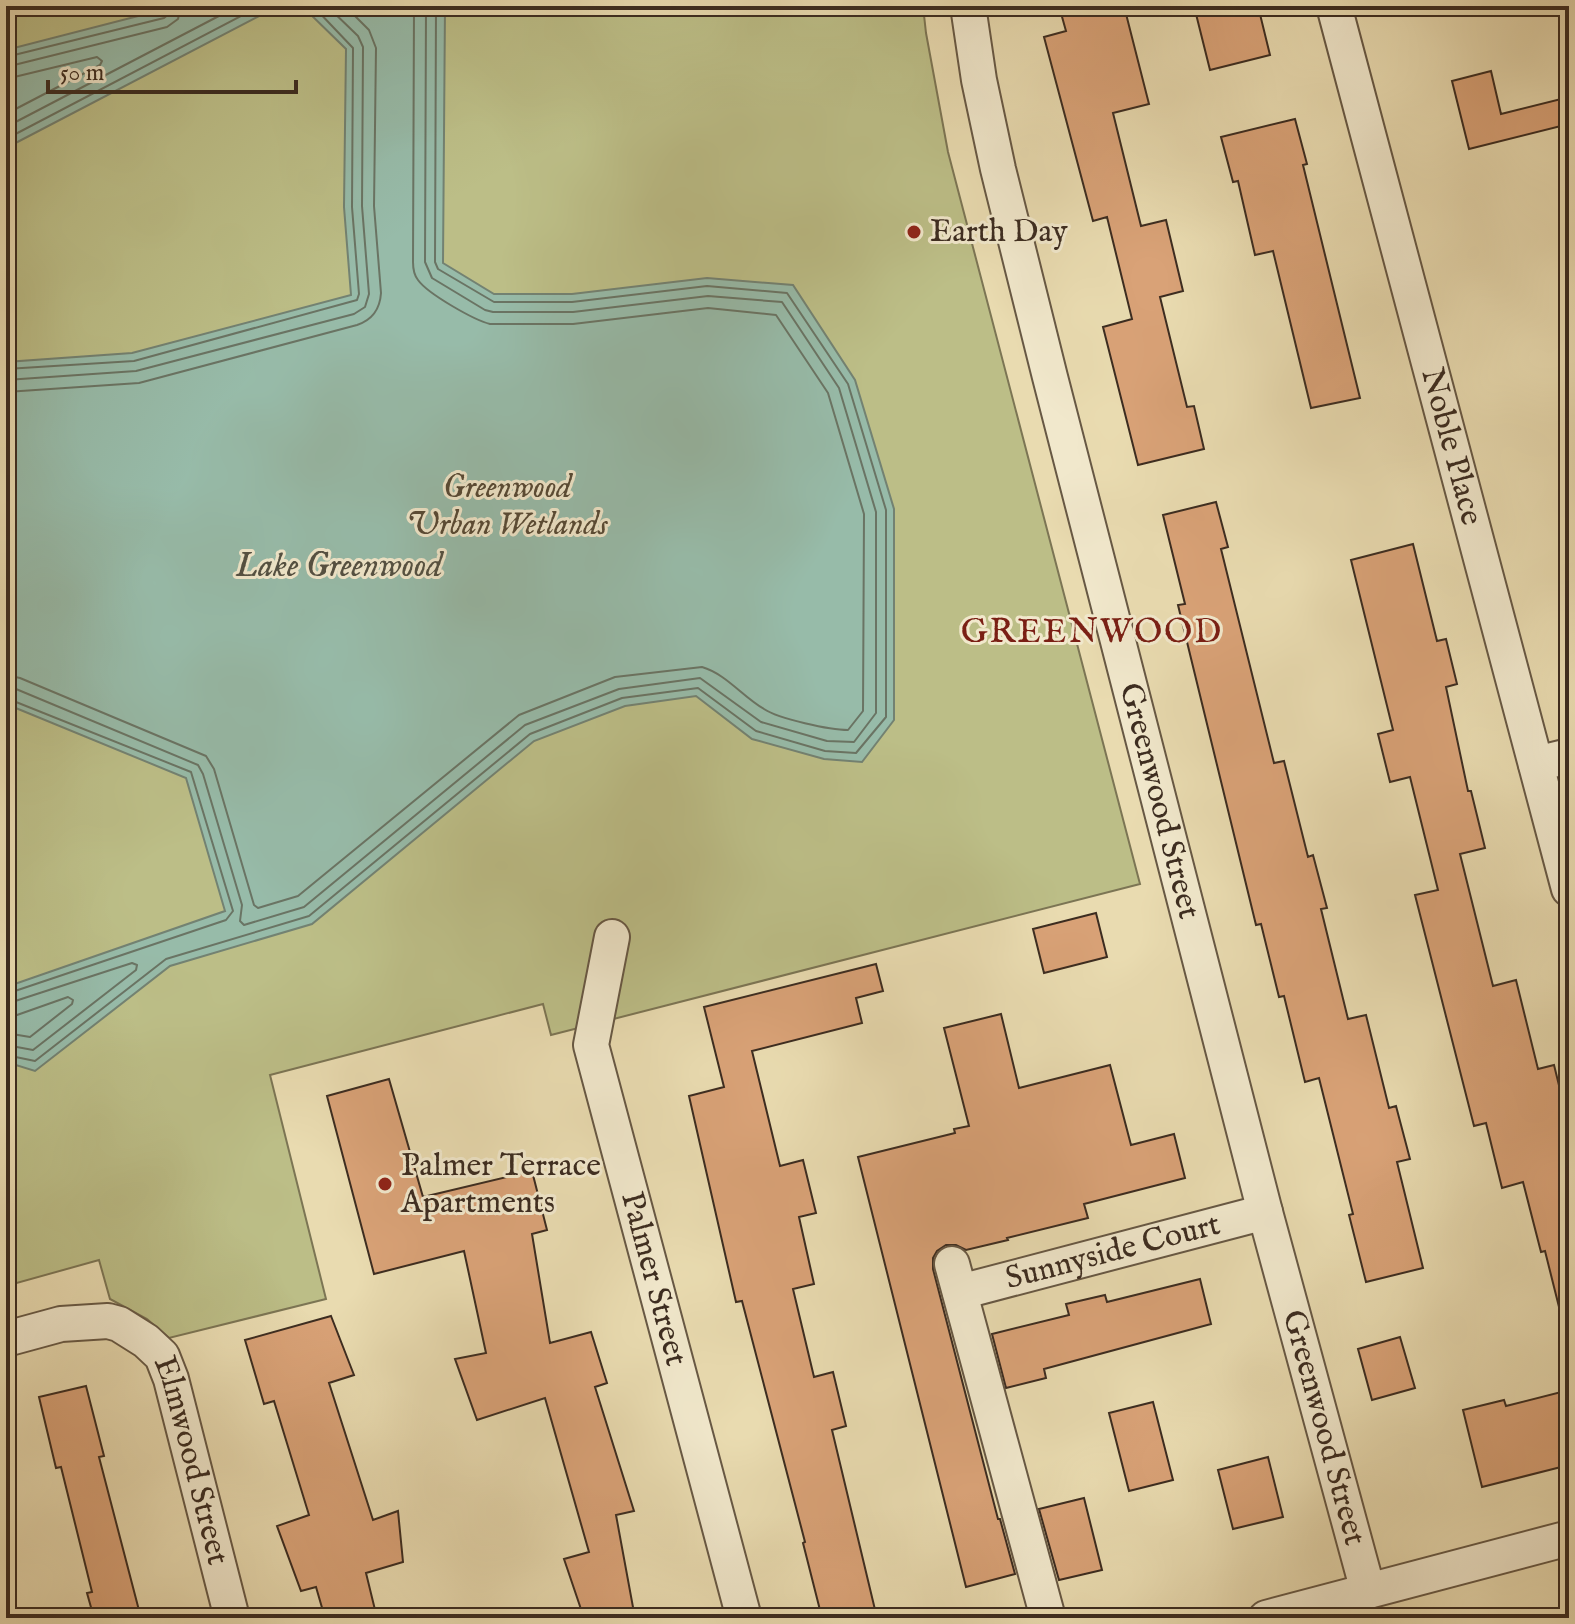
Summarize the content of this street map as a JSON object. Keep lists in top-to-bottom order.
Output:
{
  "streets": {
    "street": [
      "Noble Place",
      "Greenwood Street",
      "Sunnyside Court",
      "Palmer Street",
      "Elmwood Street"
    ]
  },
  "crossings": [
    ["Greenwood Street", "Sunnyside Court"]
  ],
  "districts": ["GREENWOOD"],
  "water": ["Lake Greenwood"],
  "parks": ["Greenwood Urban Wetlands"],
  "places": ["Earth Day", "Palmer Terrace Apartments"],
  "scale_bar": "50 m"
}
